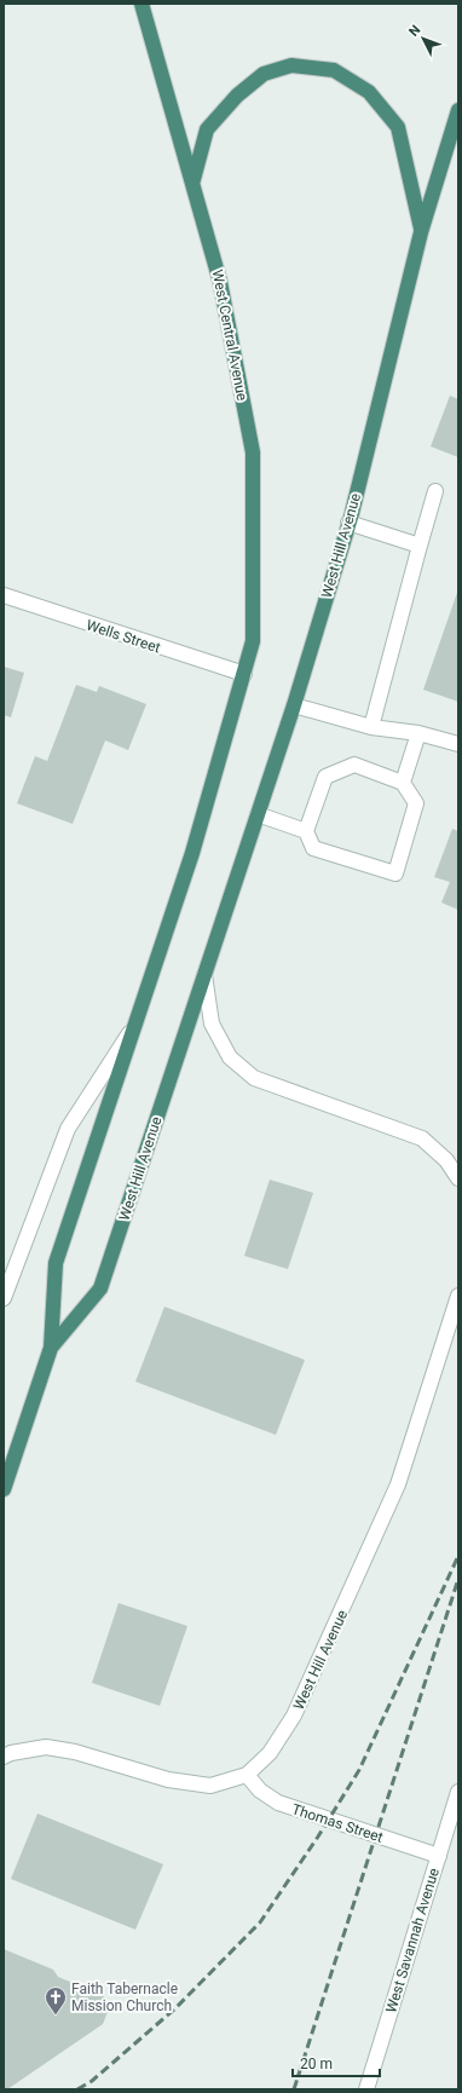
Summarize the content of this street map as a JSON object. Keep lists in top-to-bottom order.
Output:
{
  "streets": {
    "highway": ["West Central Avenue", "West Hill Avenue"],
    "street": ["Wells Street", "Thomas Street", "West Savannah Avenue"]
  },
  "crossings": [
    ["West Central Avenue", "West Hill Avenue"],
    ["West Central Avenue", "Wells Street"],
    ["West Hill Avenue", "Wells Street"],
    ["West Hill Avenue", "Thomas Street"],
    ["Thomas Street", "West Savannah Avenue"]
  ],
  "places": {
    "church": ["Faith Tabernacle Mission Church"]
  },
  "scale_bar": "20 m",
  "north": "top left"
}
